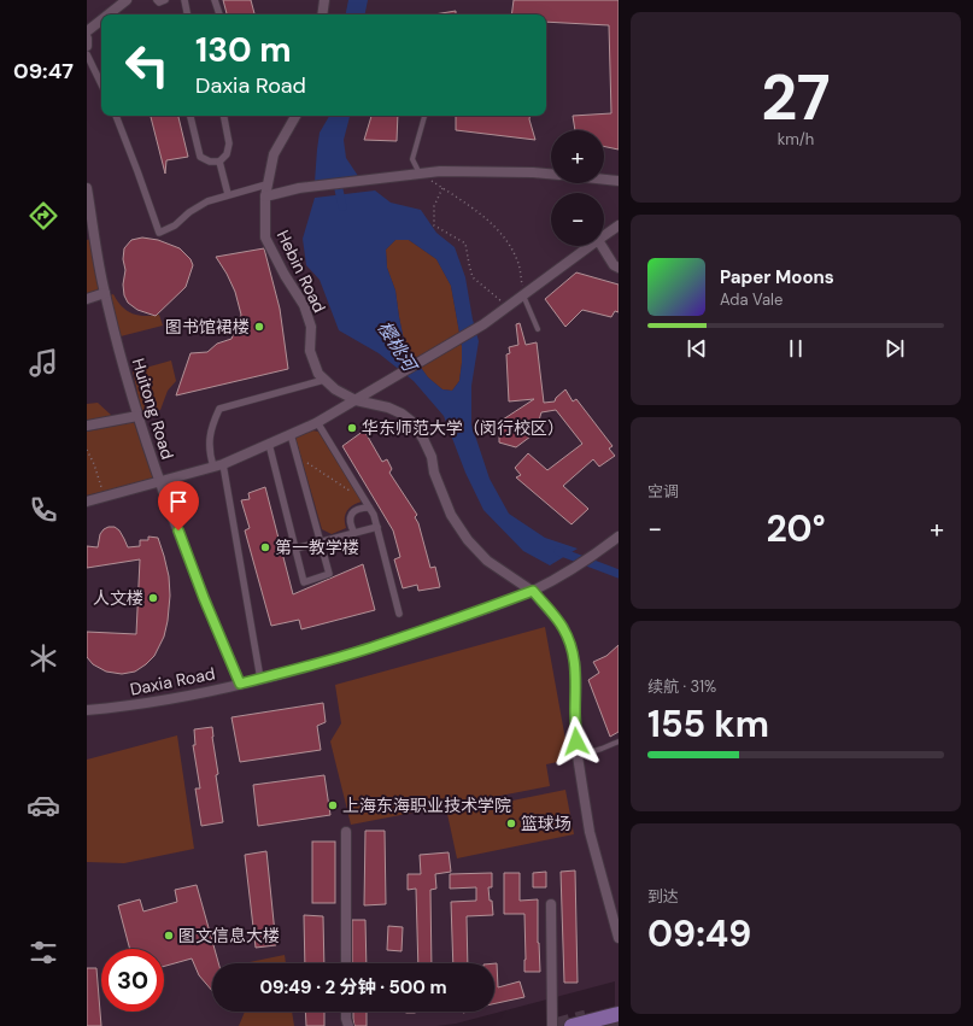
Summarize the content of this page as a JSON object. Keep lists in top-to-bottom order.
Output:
{
  "streets": {
    "street": ["Hebin Road", "Huitong Road", "Daxia Road"]
  },
  "crossings": [
    ["Hebin Road", "Daxia Road"],
    ["Huitong Road", "Daxia Road"]
  ],
  "water": ["樱桃河"],
  "places": [
    "图书馆裙楼",
    "华东师范大学（闵行校区）",
    "第一教学楼",
    "人文楼",
    "上海东海职业技术学院",
    "篮球场",
    "图文信息大楼"
  ],
  "page": {
    "tabs": "09:47",
    "tile": [
      ["27", "km/h"],
      "空调",
      ["续航 · 31%", "155 km"],
      ["到达", "09:49"]
    ],
    "turn": ["130 m", "Daxia Road"],
    "map_buttons": ["+", "−"],
    "song": ["Paper Moons", "Ada Vale"],
    "heat": ["−", "20°", "+"],
    "limit": "30",
    "trip": "09:49 · 2 分钟 · 500 m"
  }
}
